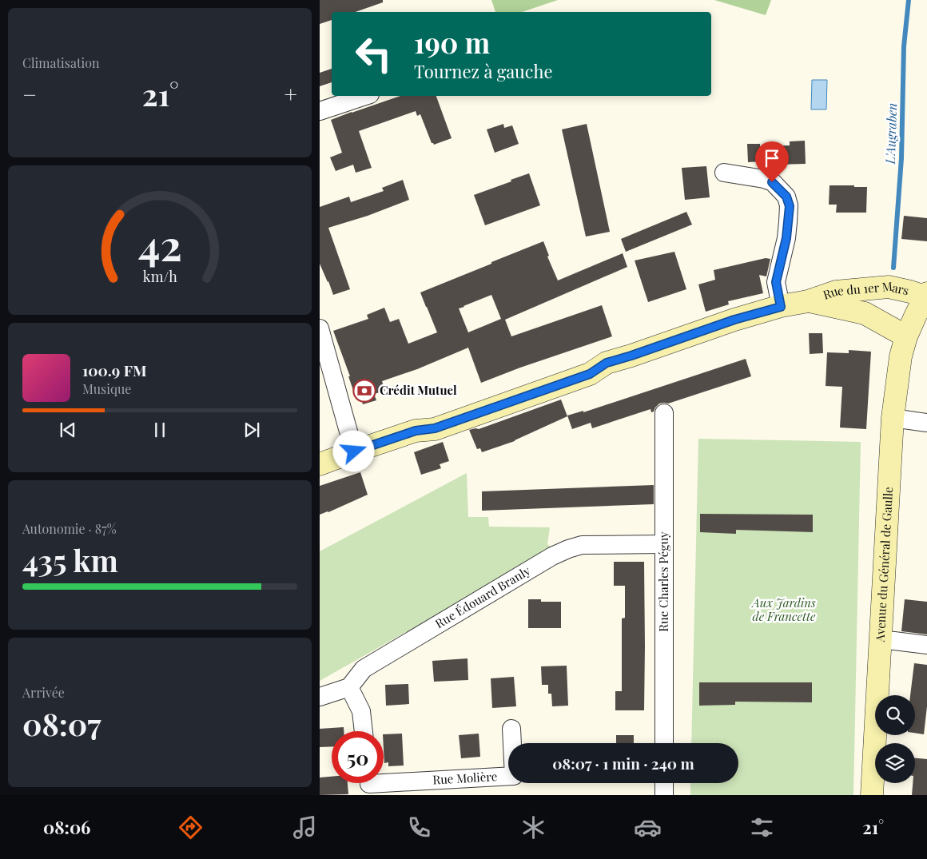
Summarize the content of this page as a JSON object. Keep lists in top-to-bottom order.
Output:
{
  "streets": {
    "main road": ["Rue du 1er Mars", "Avenue du Général de Gaulle"],
    "street": ["Rue Charles Péguy", "Rue Édouard Branly", "Rue Molière"]
  },
  "crossings": [
    ["Rue du 1er Mars", "Avenue du Général de Gaulle"],
    ["Rue Charles Péguy", "Rue Édouard Branly"]
  ],
  "water": ["L'Augraben"],
  "parks": ["Aux Jardins de Francette"],
  "places": {
    "bank": ["Crédit Mutuel"]
  },
  "page": {
    "tile": [
      "Climatisation",
      ["Autonomie · 87%", "435 km"],
      ["Arrivée", "08:07"]
    ],
    "turn": ["190 m", "Tournez à gauche"],
    "heat": ["−", "21°", "+"],
    "song": ["100.9 FM", "Musique"],
    "limit": "50",
    "trip": "08:07 · 1 min · 240 m",
    "tabs": ["08:06", "21°"],
    "gauge": ["42", "km/h"]
  }
}
